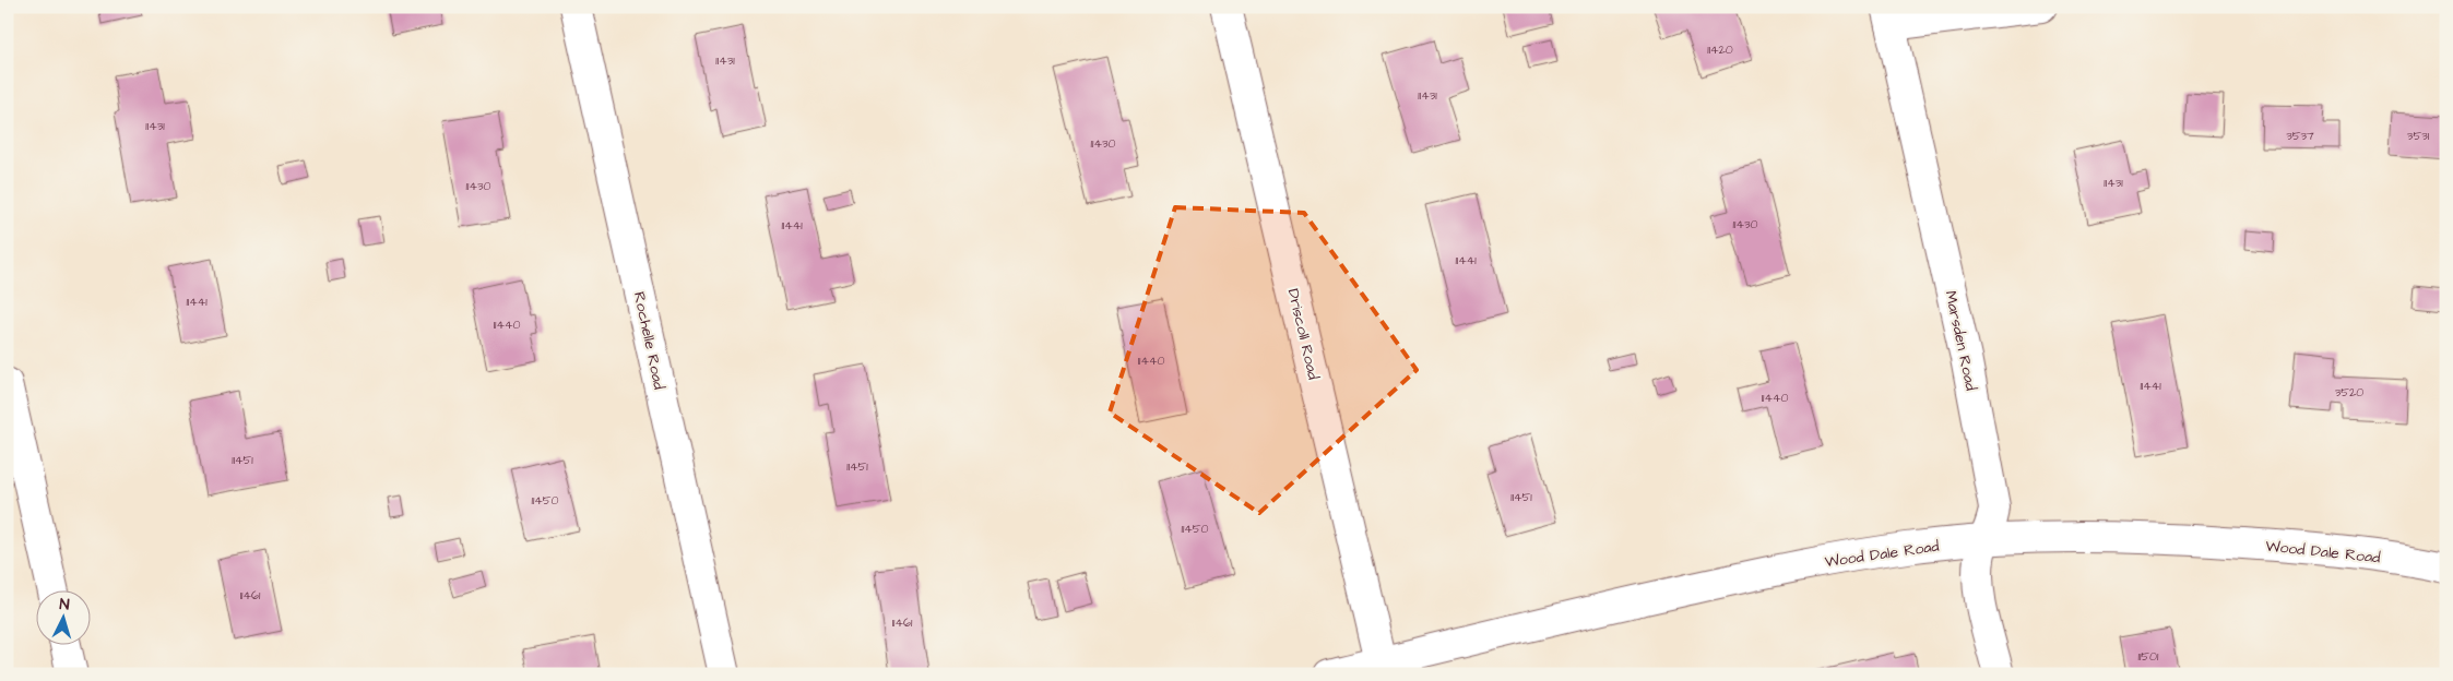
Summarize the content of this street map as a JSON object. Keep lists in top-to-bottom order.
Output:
{
  "streets": {
    "street": [
      "Driscoll Road",
      "Rochelle Road",
      "Marsden Road",
      "Wood Dale Road"
    ]
  },
  "crossings": [
    ["Driscoll Road", "Wood Dale Road"],
    ["Marsden Road", "Wood Dale Road"]
  ],
  "house_numbers": [
    "11420",
    "11431",
    "11431",
    "11431",
    "3537",
    "3531",
    "11430",
    "11431",
    "11430",
    "11430",
    "11441",
    "11441",
    "11441",
    "11440",
    "11440",
    "11441",
    "3520",
    "11440",
    "11451",
    "11451",
    "11451",
    "11450",
    "11450",
    "11461",
    "11461",
    "11501"
  ],
  "north": "top"
}
